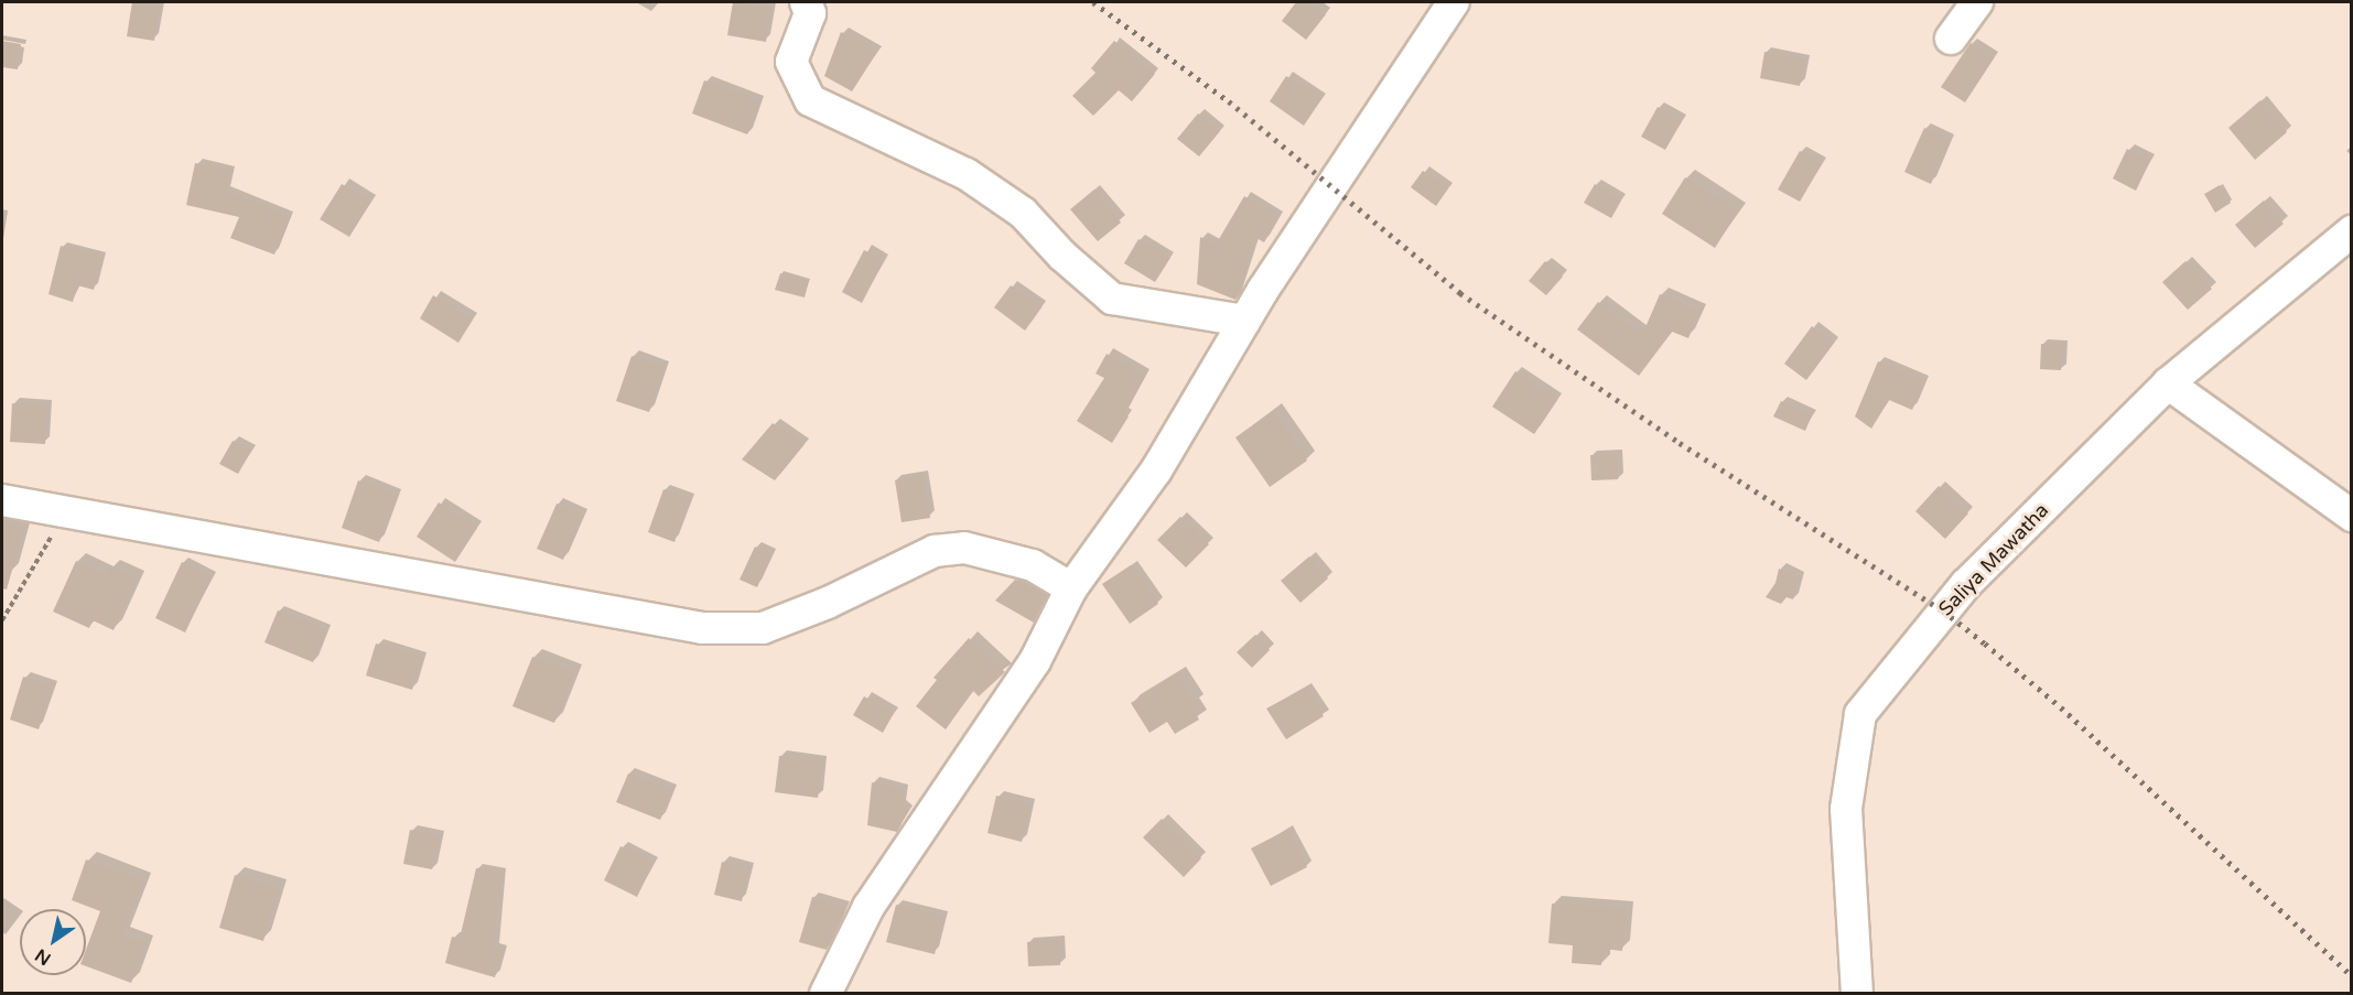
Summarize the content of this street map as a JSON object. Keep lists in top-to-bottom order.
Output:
{
  "streets": {
    "street": ["Saliya Mawatha"]
  },
  "north": "bottom left"
}
